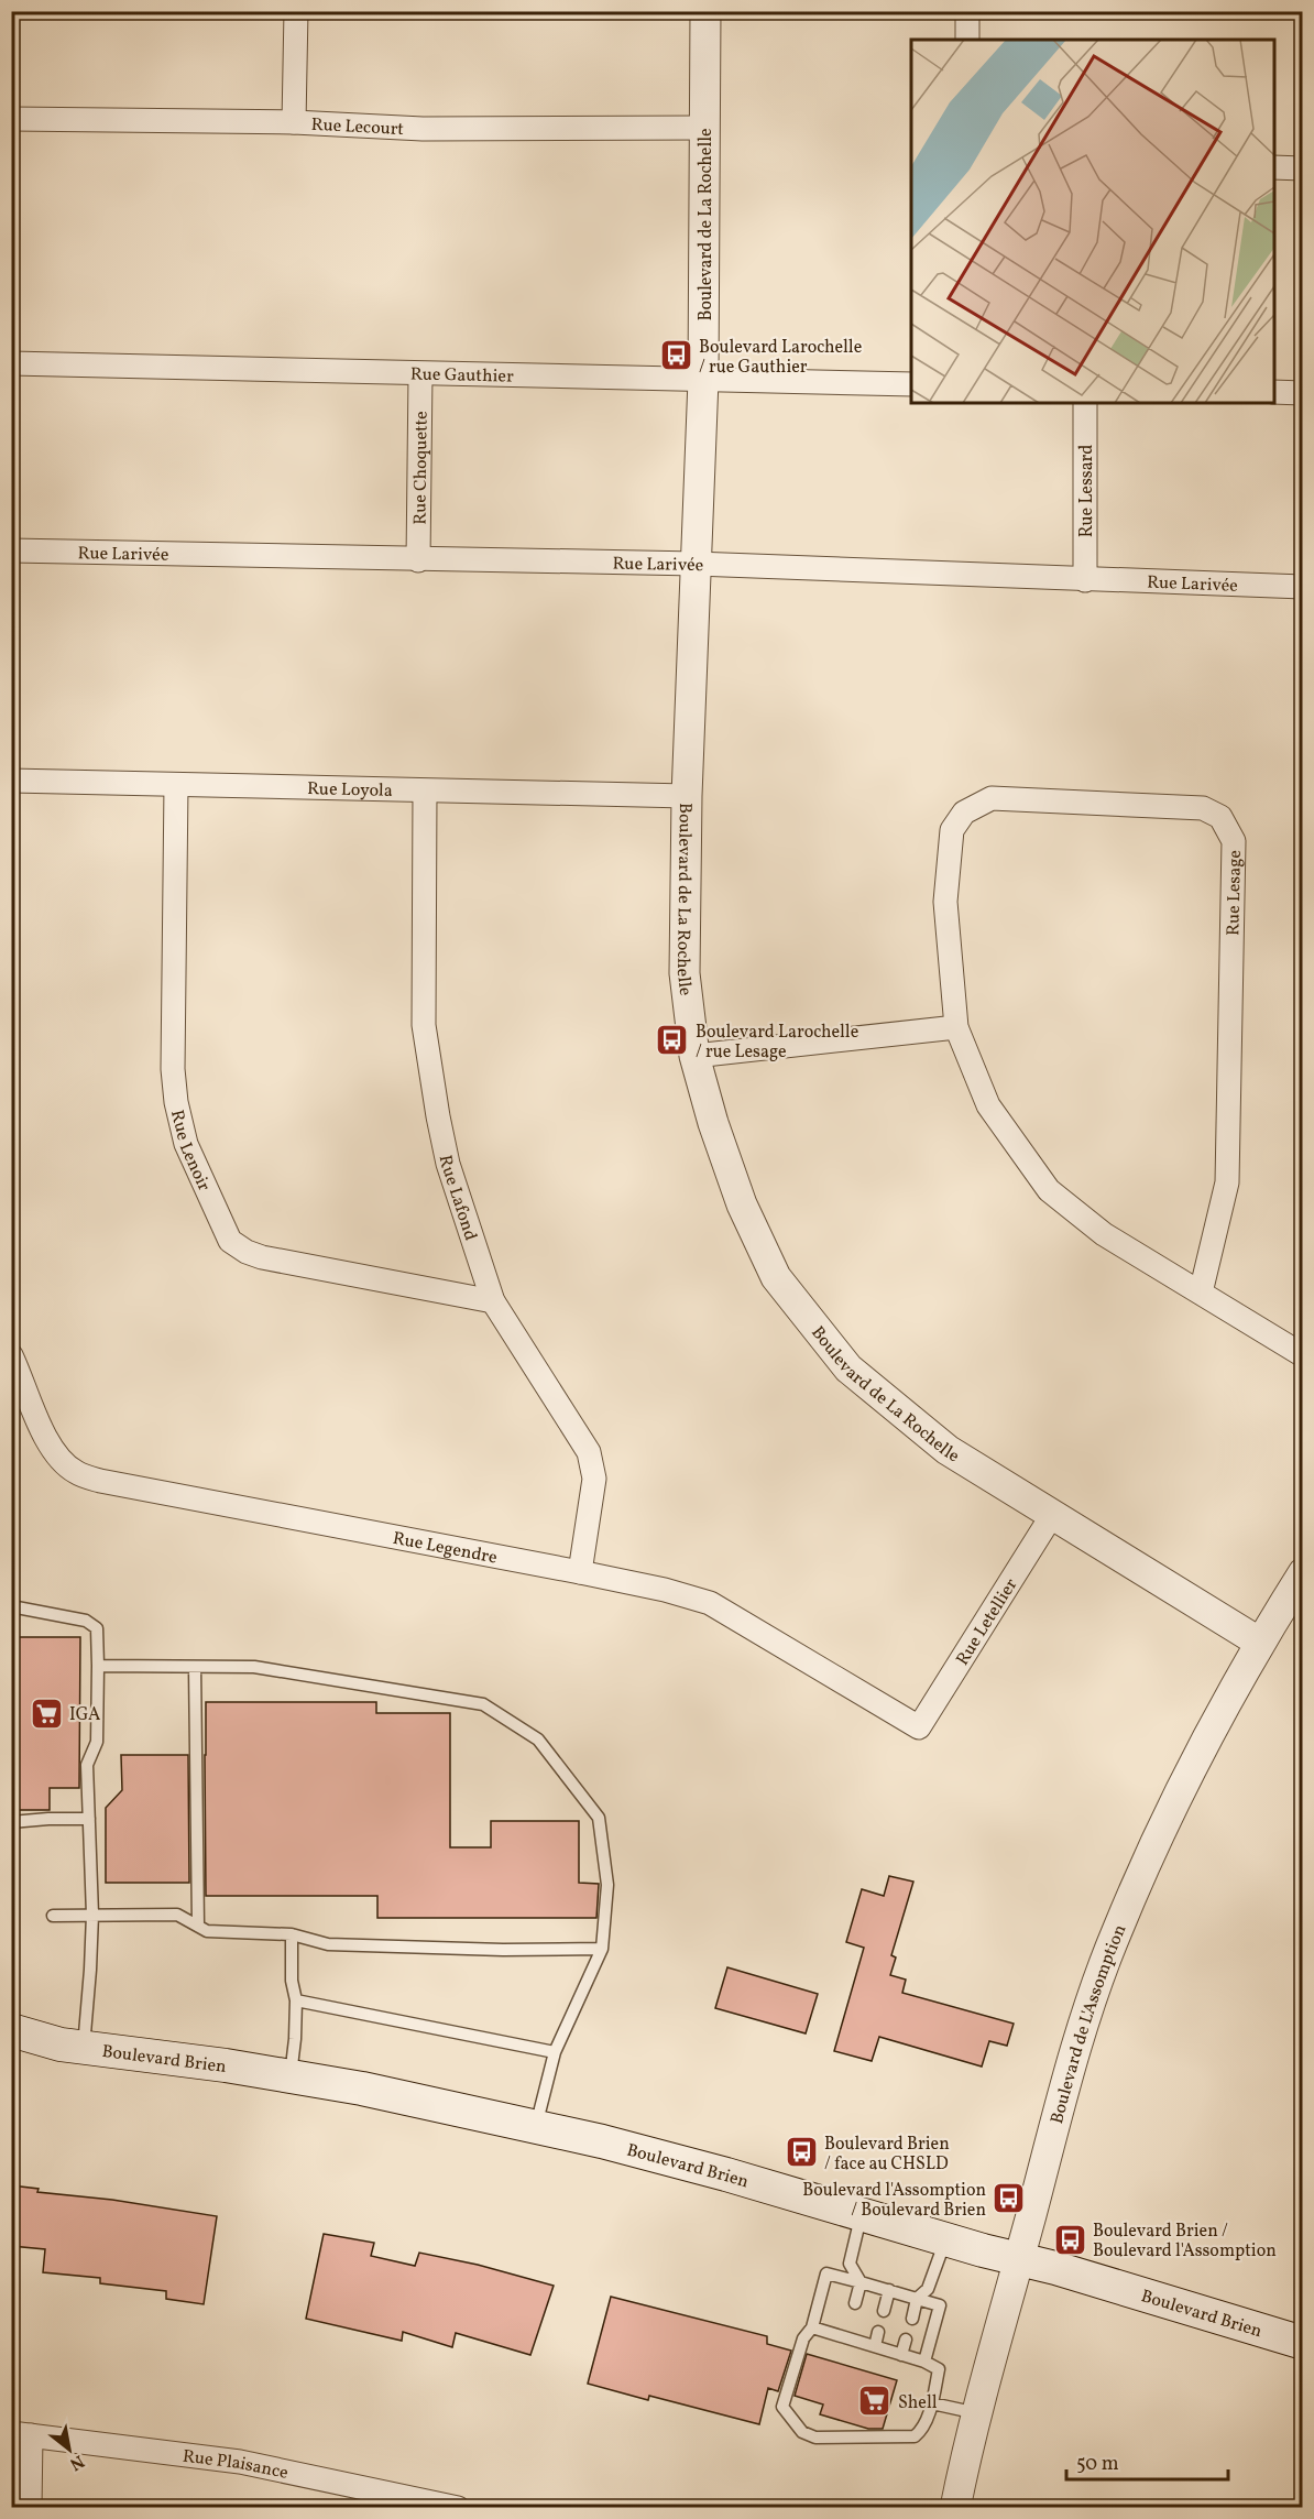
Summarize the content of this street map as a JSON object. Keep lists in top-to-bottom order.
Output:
{
  "streets": {
    "main road": ["Boulevard Brien"],
    "street": [
      "Rue Lecourt",
      "Boulevard de La Rochelle",
      "Rue Gauthier",
      "Rue Choquette",
      "Rue Lessard",
      "Rue Larivée",
      "Rue Loyola",
      "Rue Lesage",
      "Rue Lenoir",
      "Rue Lafond",
      "Rue Legendre",
      "Rue Letellier",
      "Boulevard de L'Assomption",
      "Rue Plaisance"
    ]
  },
  "crossings": [
    ["Rue Lecourt", "Boulevard de La Rochelle"],
    ["Boulevard de La Rochelle", "Rue Gauthier"],
    ["Boulevard de La Rochelle", "Rue Larivée"],
    ["Boulevard de La Rochelle", "Rue Loyola"],
    ["Boulevard de La Rochelle", "Rue Letellier"],
    ["Boulevard de La Rochelle", "Boulevard de L'Assomption"],
    ["Rue Gauthier", "Rue Choquette"],
    ["Rue Choquette", "Rue Larivée"],
    ["Rue Lessard", "Rue Larivée"],
    ["Rue Loyola", "Rue Lenoir"],
    ["Rue Loyola", "Rue Lafond"],
    ["Rue Lenoir", "Rue Lafond"],
    ["Rue Lafond", "Rue Legendre"],
    ["Rue Legendre", "Rue Letellier"],
    ["Boulevard de L'Assomption", "Boulevard Brien"]
  ],
  "places": {
    "bus stop": [
      "Boulevard Larochelle / rue Gauthier",
      "Boulevard Larochelle / rue Lesage",
      "Boulevard Brien / face au CHSLD",
      "Boulevard l'Assomption / Boulevard Brien",
      "Boulevard Brien / Boulevard l'Assomption"
    ],
    "supermarket": ["IGA", "Shell"]
  },
  "scale_bar": "50 m",
  "north": "bottom right"
}
